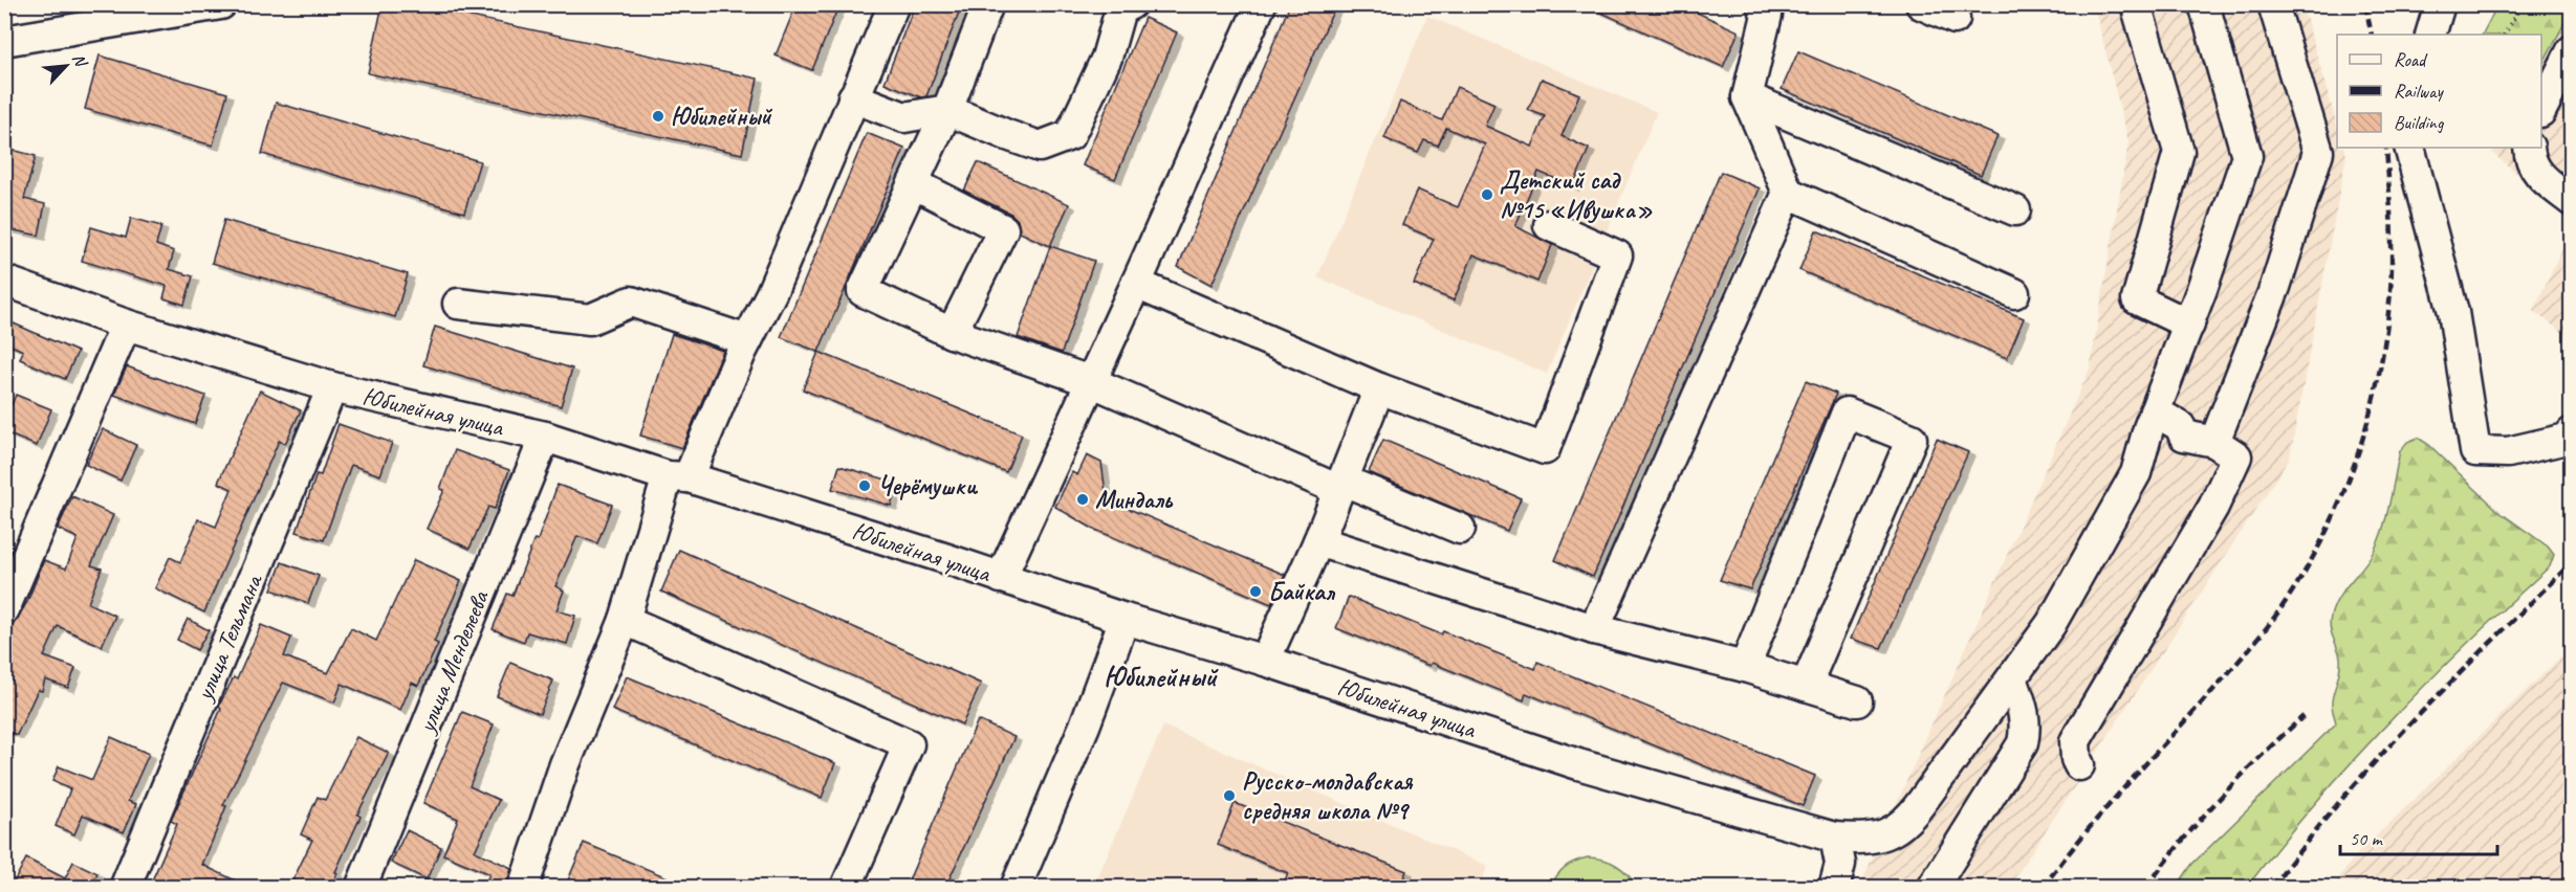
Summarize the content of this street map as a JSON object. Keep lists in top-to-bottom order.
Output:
{
  "streets": {
    "street": ["Юбилейная улица", "улица Тельмана", "улица Менделеева"]
  },
  "crossings": [
    ["Юбилейная улица", "улица Тельмана"],
    ["Юбилейная улица", "улица Менделеева"]
  ],
  "districts": ["Юбилейный"],
  "places": [
    "Юбилейный",
    "Детский сад №15 «Ивушка»",
    "Черёмушки",
    "Миндаль",
    "Байкал",
    "Русско-молдавская средняя школа №9"
  ],
  "legend": ["Road", "Railway", "Building"],
  "scale_bar": "50 m",
  "north": "top right"
}
